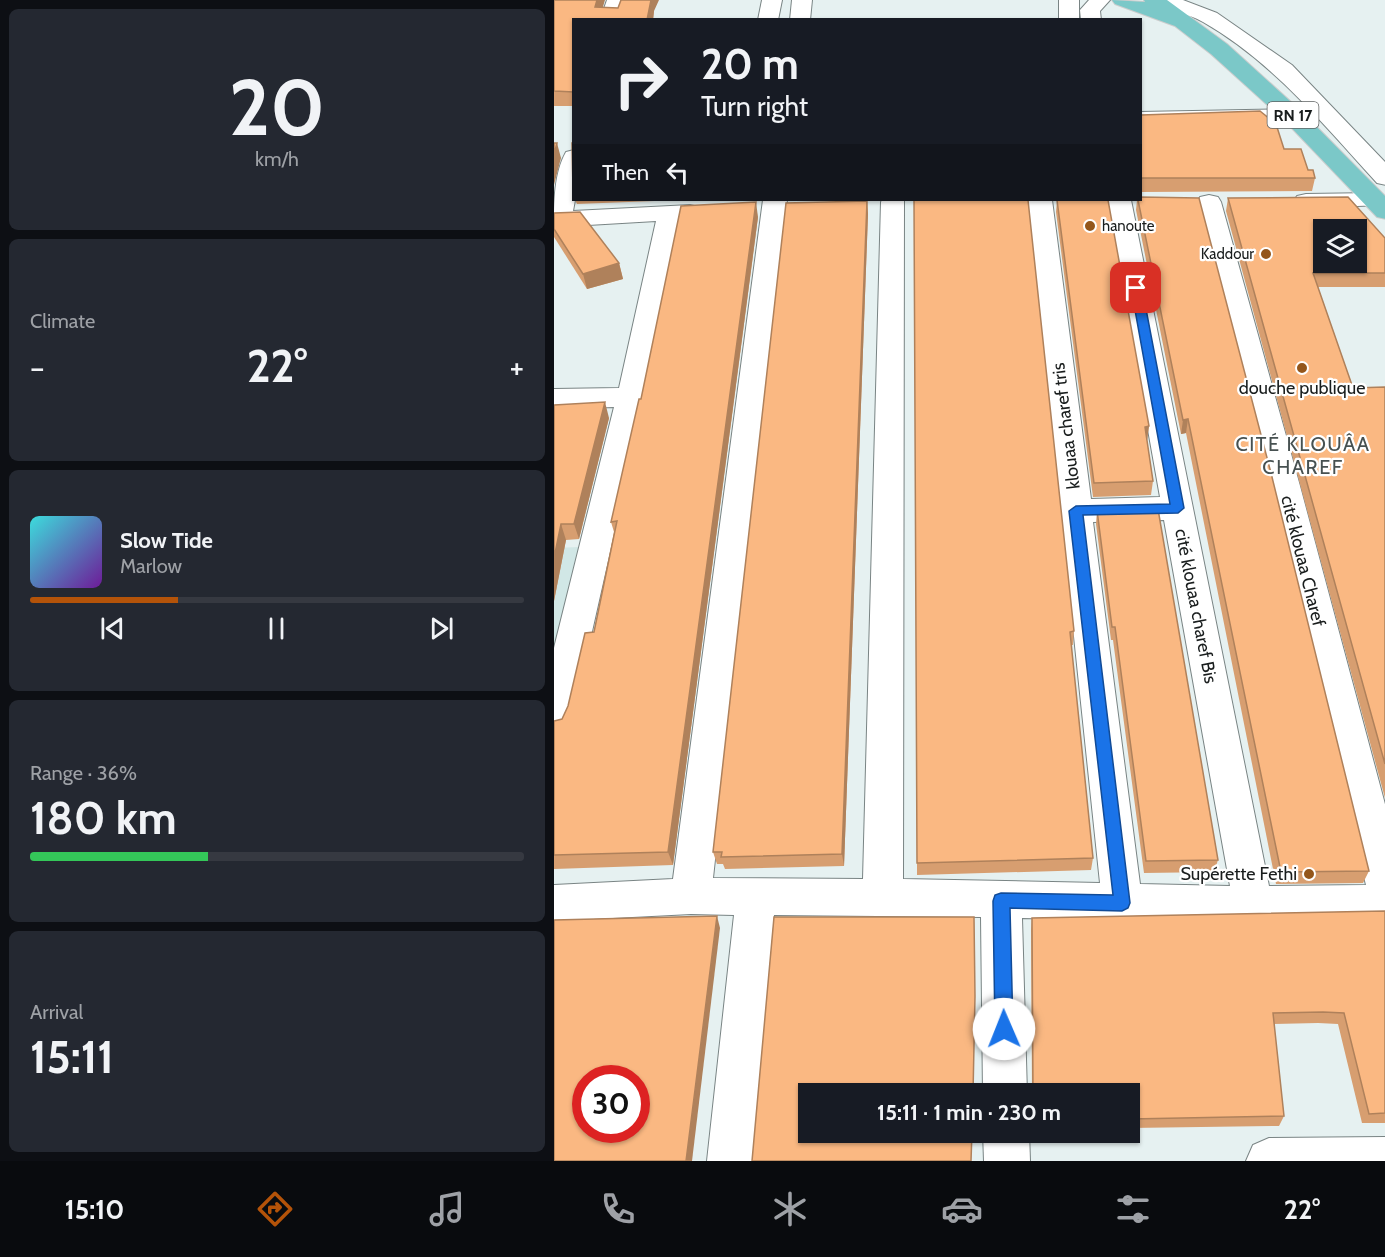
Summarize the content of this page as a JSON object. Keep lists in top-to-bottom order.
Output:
{
  "streets": {
    "main road": ["RN 17"],
    "street": ["klouaa charef tris", "cité klouaa Charef", "cité klouaa charef Bis"]
  },
  "districts": ["CITÉ KLOUÂA CHAREF"],
  "places": [
    "hanoute",
    "Kaddour",
    "douche publique",
    "Supérette Fethi"
  ],
  "page": {
    "tile": [
      ["20", "km/h"],
      "Climate",
      ["Range · 36%", "180 km"],
      ["Arrival", "15:11"]
    ],
    "turn": ["20 m", "Turn right"],
    "then": "Then",
    "heat": ["−", "22°", "+"],
    "song": ["Slow Tide", "Marlow"],
    "limit": "30",
    "trip": "15:11 · 1 min · 230 m",
    "tabs": ["15:10", "22°"]
  }
}
